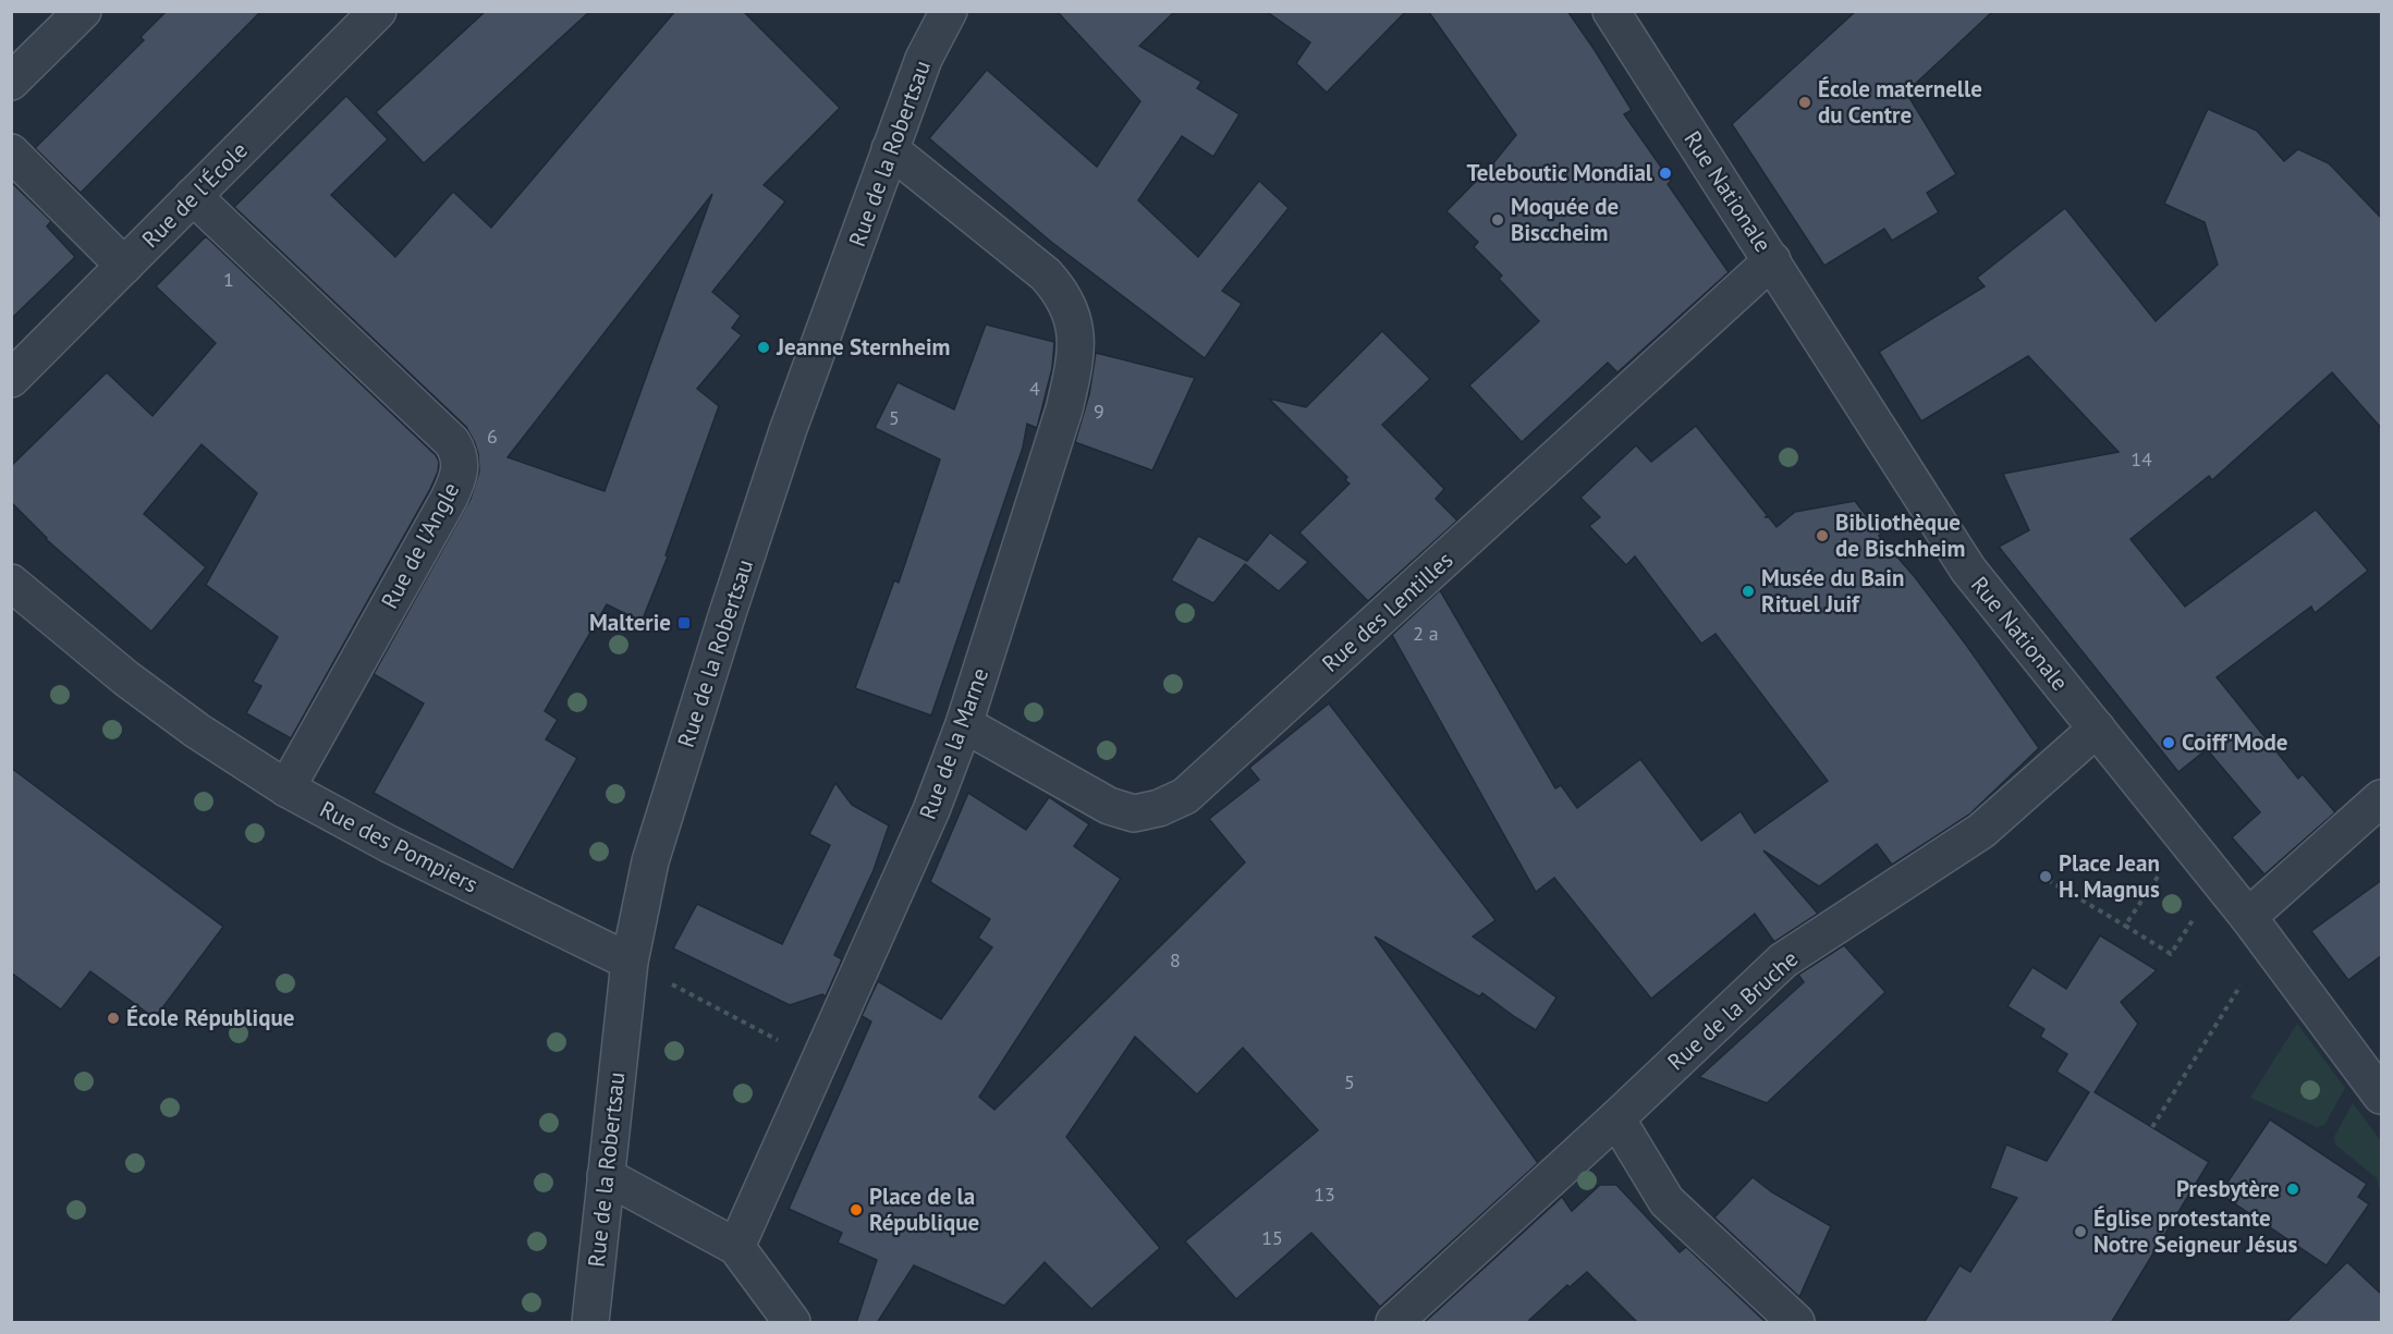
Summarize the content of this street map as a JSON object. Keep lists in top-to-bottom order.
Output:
{
  "streets": {
    "street": [
      "Rue de la Robertsau",
      "Rue Nationale",
      "Rue de l'École",
      "Rue de l'Angle",
      "Rue des Lentilles",
      "Rue de la Marne",
      "Rue des Pompiers",
      "Rue de la Bruche"
    ]
  },
  "crossings": [
    ["Rue de la Robertsau", "Rue de la Marne"],
    ["Rue de la Robertsau", "Rue des Pompiers"],
    ["Rue Nationale", "Rue des Lentilles"],
    ["Rue Nationale", "Rue de la Bruche"],
    ["Rue de l'École", "Rue de l'Angle"],
    ["Rue de l'Angle", "Rue des Pompiers"],
    ["Rue des Lentilles", "Rue de la Marne"]
  ],
  "places": {
    "other": [
      "École maternelle du Centre",
      "Teleboutic Mondial",
      "Moquée de Bisccheim",
      "Jeanne Sternheim",
      "Bibliothèque de Bischheim",
      "Musée du Bain Rituel Juif",
      "Coiff'Mode",
      "Place Jean H. Magnus",
      "École République",
      "Presbytère",
      "Place de la République",
      "Église protestante Notre Seigneur Jésus"
    ],
    "transit": ["Malterie"]
  },
  "house_numbers": [
    "1",
    "4",
    "9",
    "5",
    "6",
    "14",
    "2 a",
    "8",
    "5",
    "13",
    "15"
  ]
}
